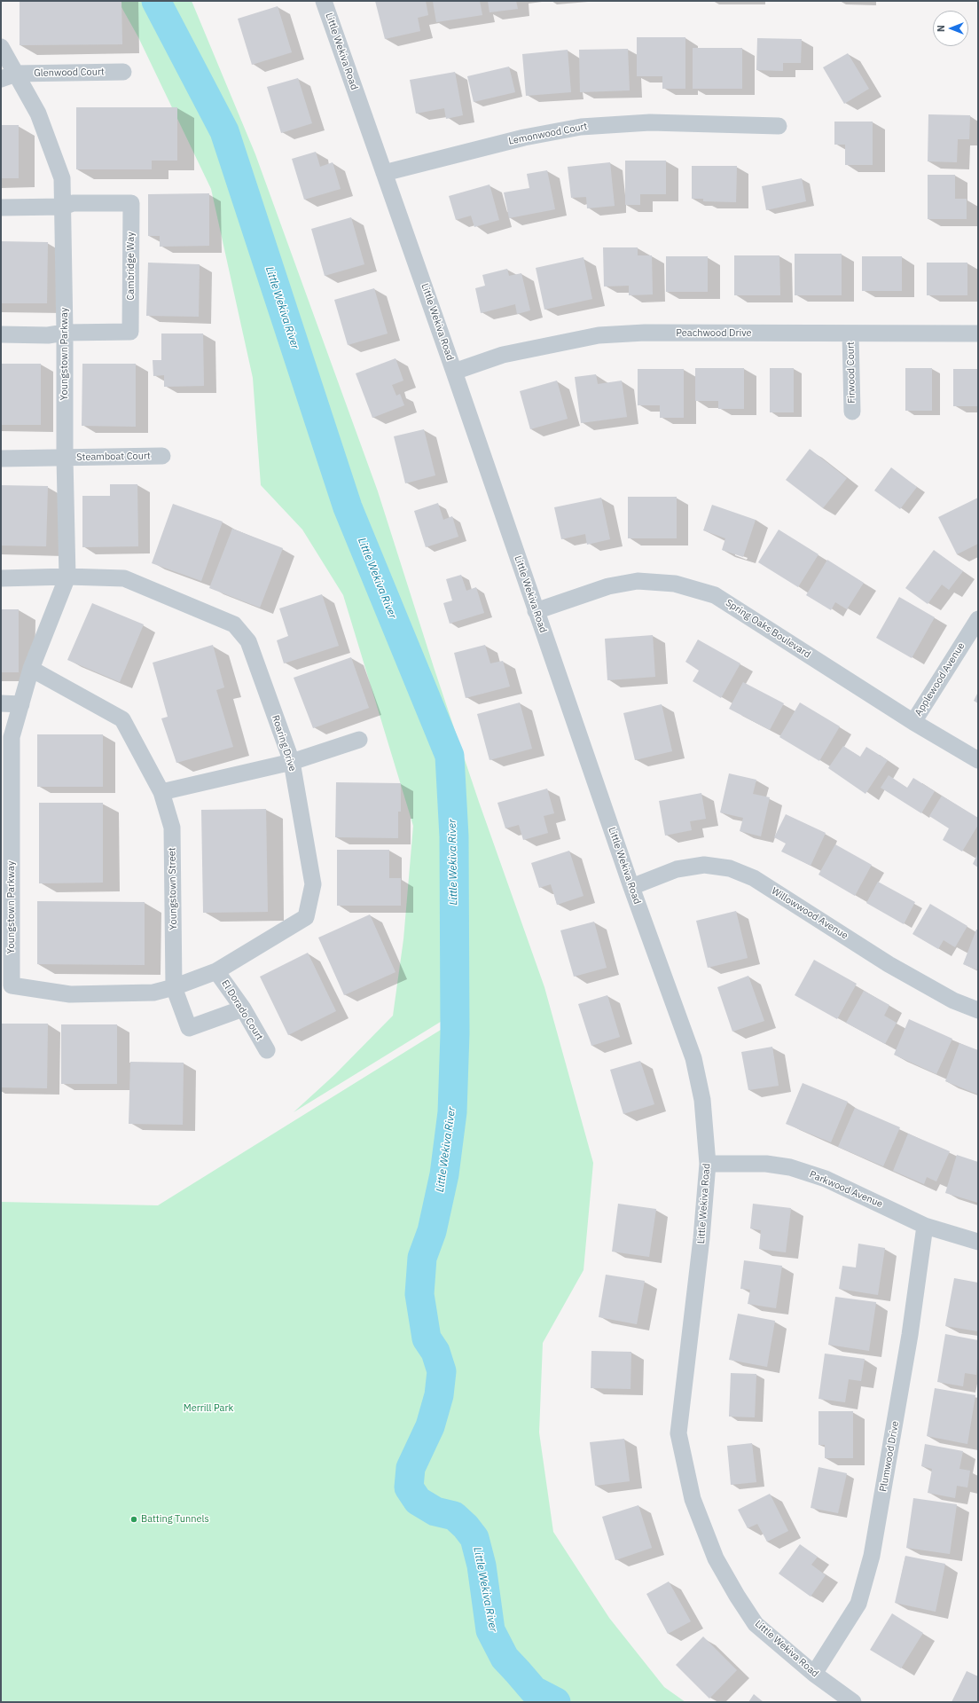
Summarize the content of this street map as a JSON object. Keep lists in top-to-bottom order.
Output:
{
  "streets": {
    "street": [
      "Little Wekiva Road",
      "Glenwood Court",
      "Lemonwood Court",
      "Cambridge Way",
      "Peachwood Drive",
      "Youngstown Parkway",
      "Firwood Court",
      "Steamboat Court",
      "Spring Oaks Boulevard",
      "Applewood Avenue",
      "Roaring Drive",
      "Youngstown Street",
      "Willowwood Avenue",
      "El Dorado Court",
      "Parkwood Avenue",
      "Plumwood Drive"
    ]
  },
  "crossings": [
    ["Little Wekiva Road", "Lemonwood Court"],
    ["Little Wekiva Road", "Peachwood Drive"],
    ["Little Wekiva Road", "Spring Oaks Boulevard"],
    ["Little Wekiva Road", "Willowwood Avenue"],
    ["Little Wekiva Road", "Parkwood Avenue"],
    ["Little Wekiva Road", "Plumwood Drive"],
    ["Glenwood Court", "Youngstown Parkway"],
    ["Cambridge Way", "Youngstown Parkway"],
    ["Peachwood Drive", "Firwood Court"],
    ["Youngstown Parkway", "Steamboat Court"],
    ["Youngstown Parkway", "Roaring Drive"],
    ["Youngstown Parkway", "Youngstown Street"],
    ["Spring Oaks Boulevard", "Applewood Avenue"],
    ["Roaring Drive", "Youngstown Street"],
    ["Roaring Drive", "El Dorado Court"],
    ["Youngstown Street", "El Dorado Court"],
    ["Parkwood Avenue", "Plumwood Drive"]
  ],
  "water": ["Little Wekiva River"],
  "parks": ["Merrill Park"],
  "places": ["Batting Tunnels"],
  "north": "left"
}
